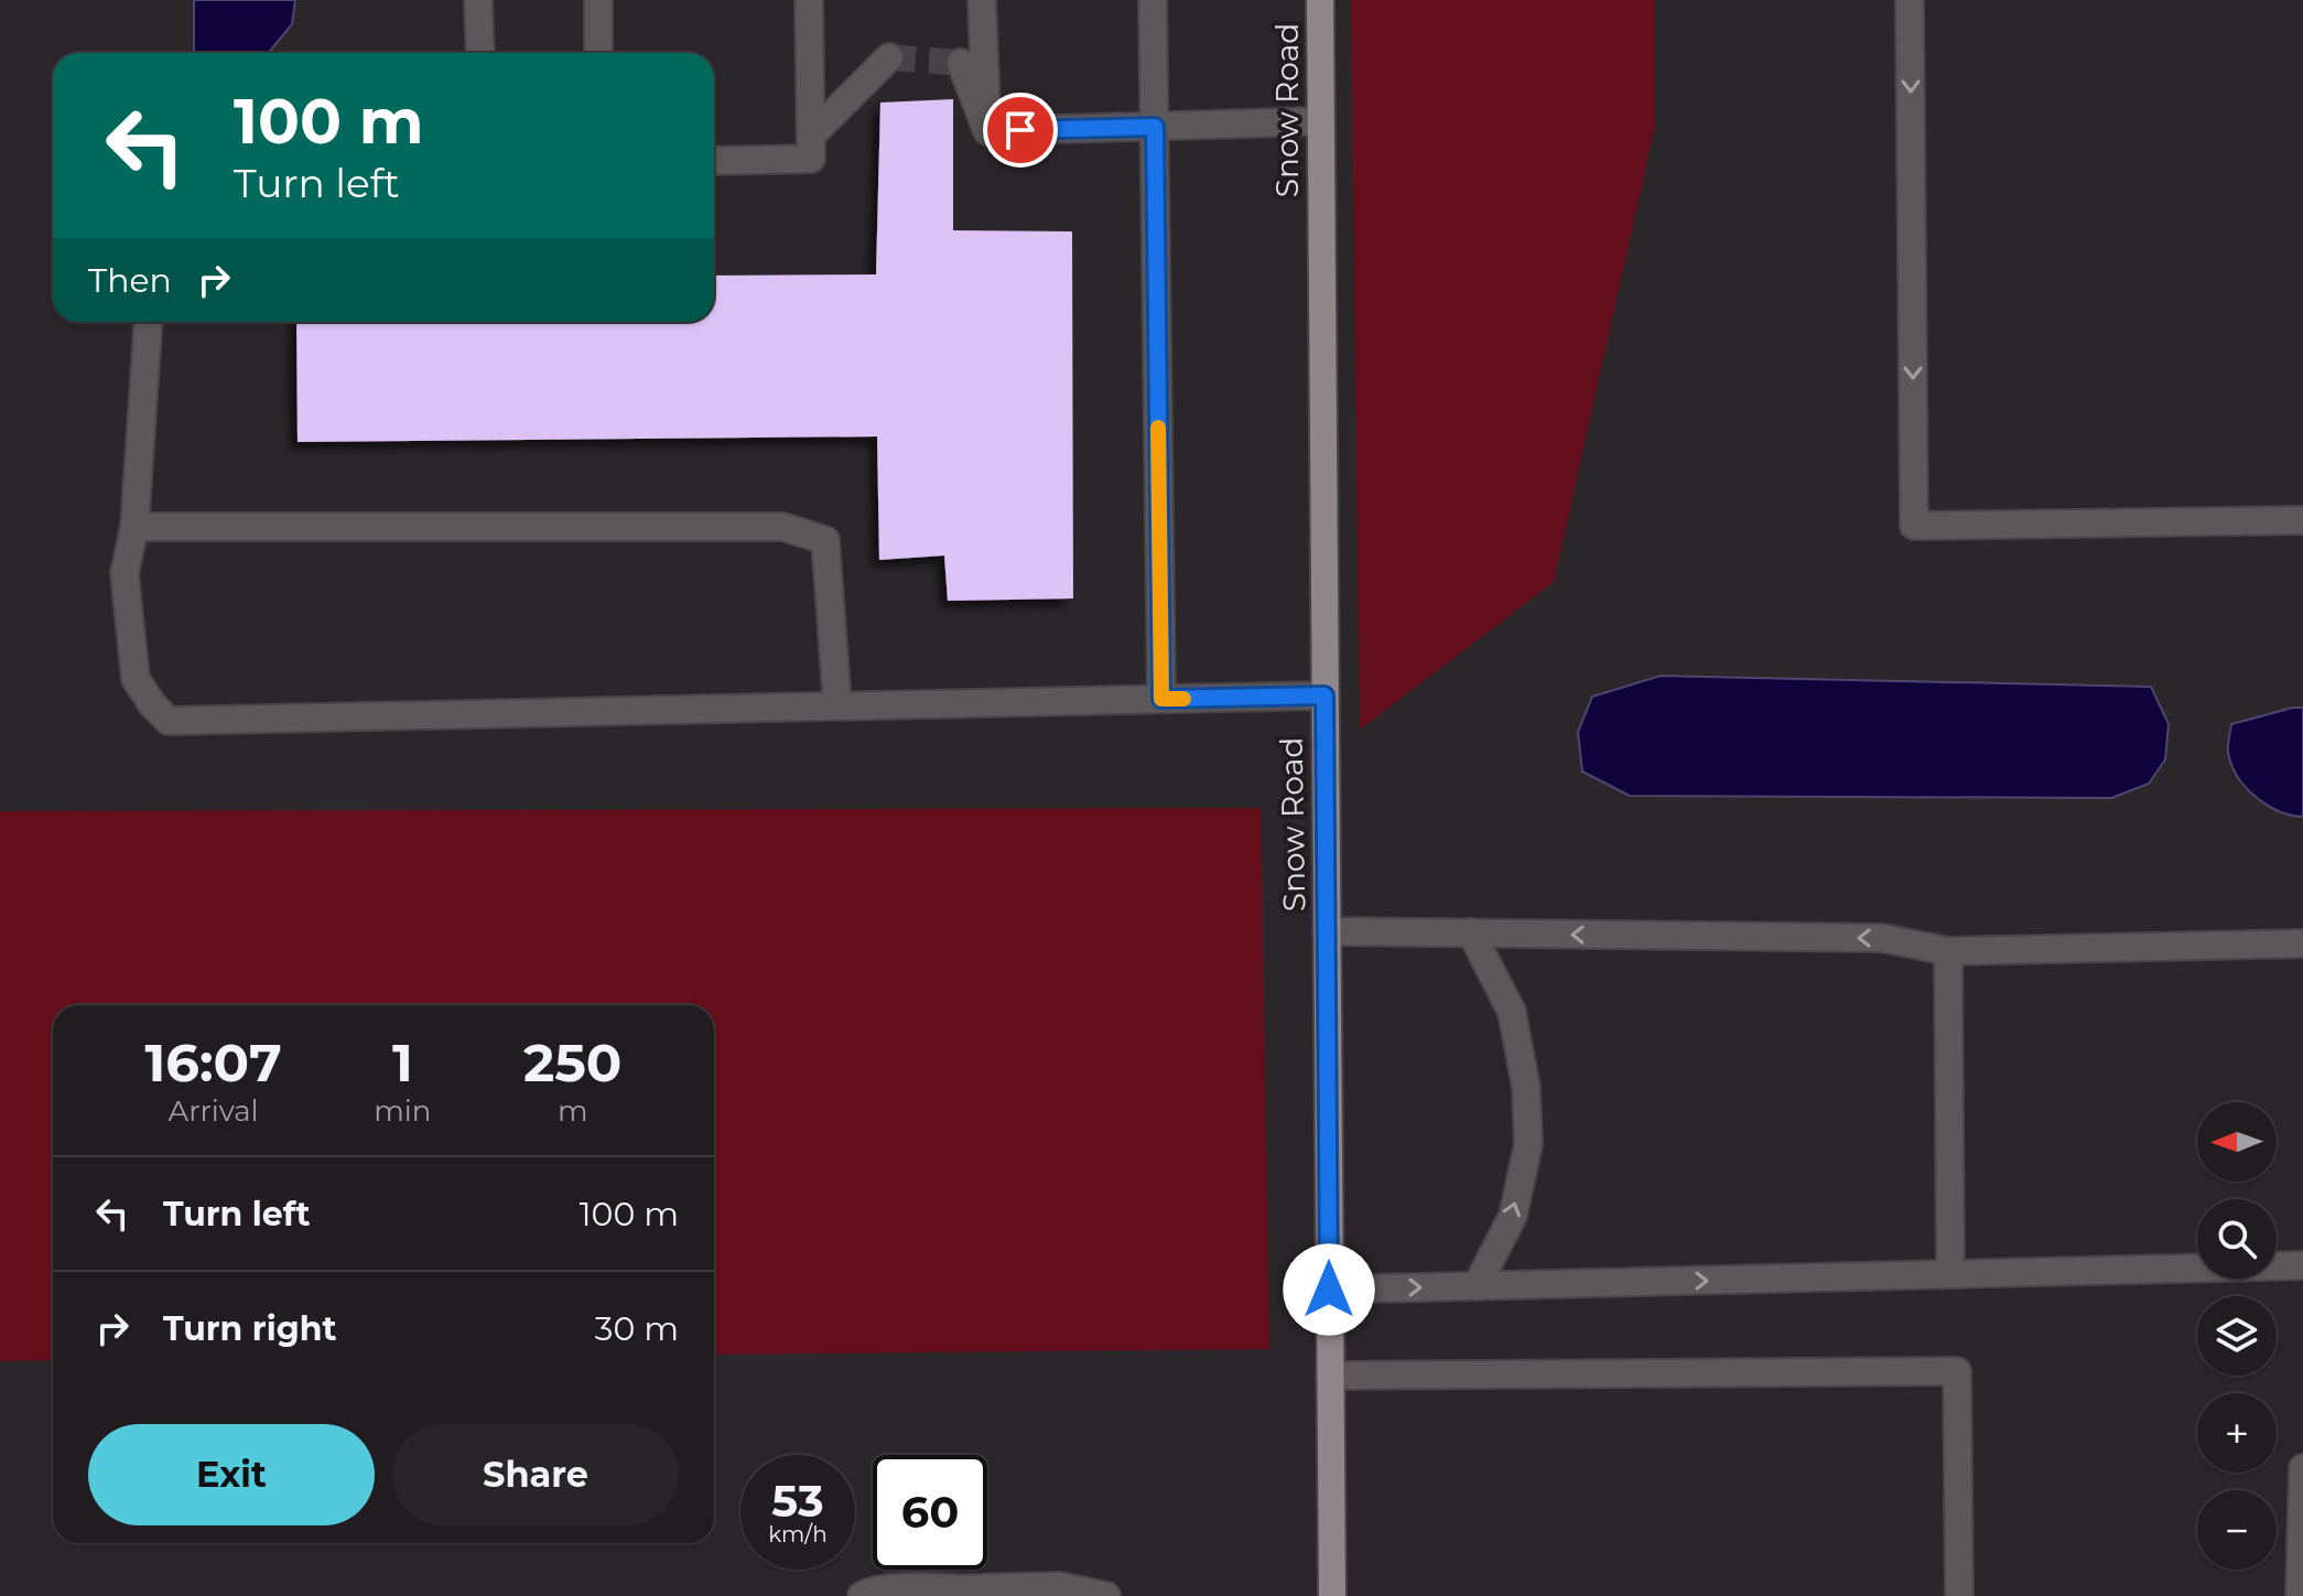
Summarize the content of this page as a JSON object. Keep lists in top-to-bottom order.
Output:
{
  "streets": {
    "main road": ["Snow Road"]
  },
  "north": "left",
  "page": {
    "turn": ["100 m", "Turn left"],
    "then": "Then",
    "eta": [
      "16:07",
      "Arrival",
      "1",
      "min",
      "250",
      "m"
    ],
    "map_buttons": ["+", "−"],
    "list": [
      {
        "name": "Turn left",
        "value": "100 m"
      },
      {
        "name": "Turn right",
        "value": "30 m"
      }
    ],
    "buttons": ["Exit", "Share"],
    "speed": "53 km/h",
    "limit": "60"
  }
}
